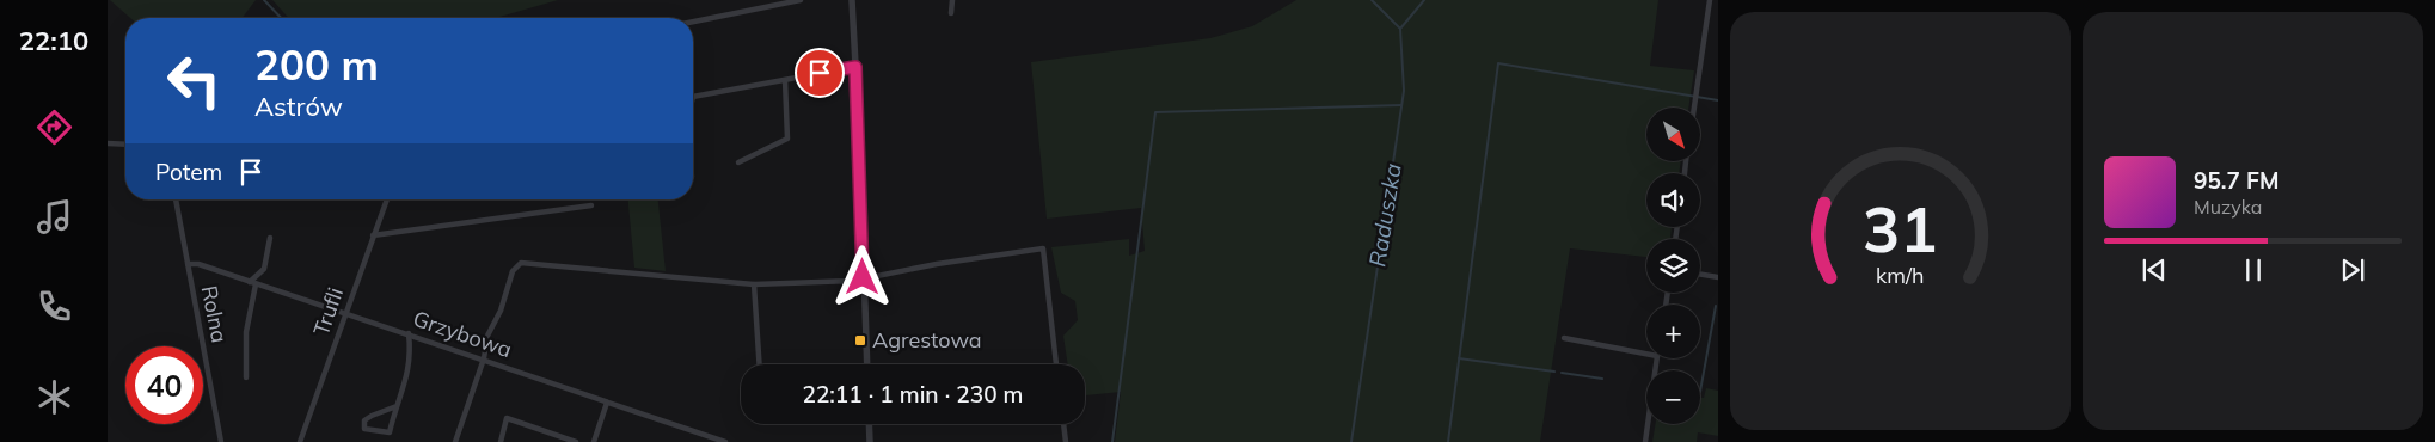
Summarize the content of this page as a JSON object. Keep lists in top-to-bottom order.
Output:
{
  "streets": {
    "street": ["Trufli", "Rolna", "Grzybowa"]
  },
  "crossings": [
    ["Trufli", "Grzybowa"],
    ["Rolna", "Grzybowa"]
  ],
  "water": ["Raduszka"],
  "places": {
    "transit": ["Agrestowa"]
  },
  "north": "bottom right",
  "page": {
    "tabs": "22:10",
    "turn": ["200 m", "Astrów"],
    "map_buttons": ["+", "−"],
    "then": "Potem",
    "song": ["95.7 FM", "Muzyka"],
    "limit": "40",
    "trip": "22:11 · 1 min · 230 m",
    "gauge": ["31", "km/h"]
  }
}
